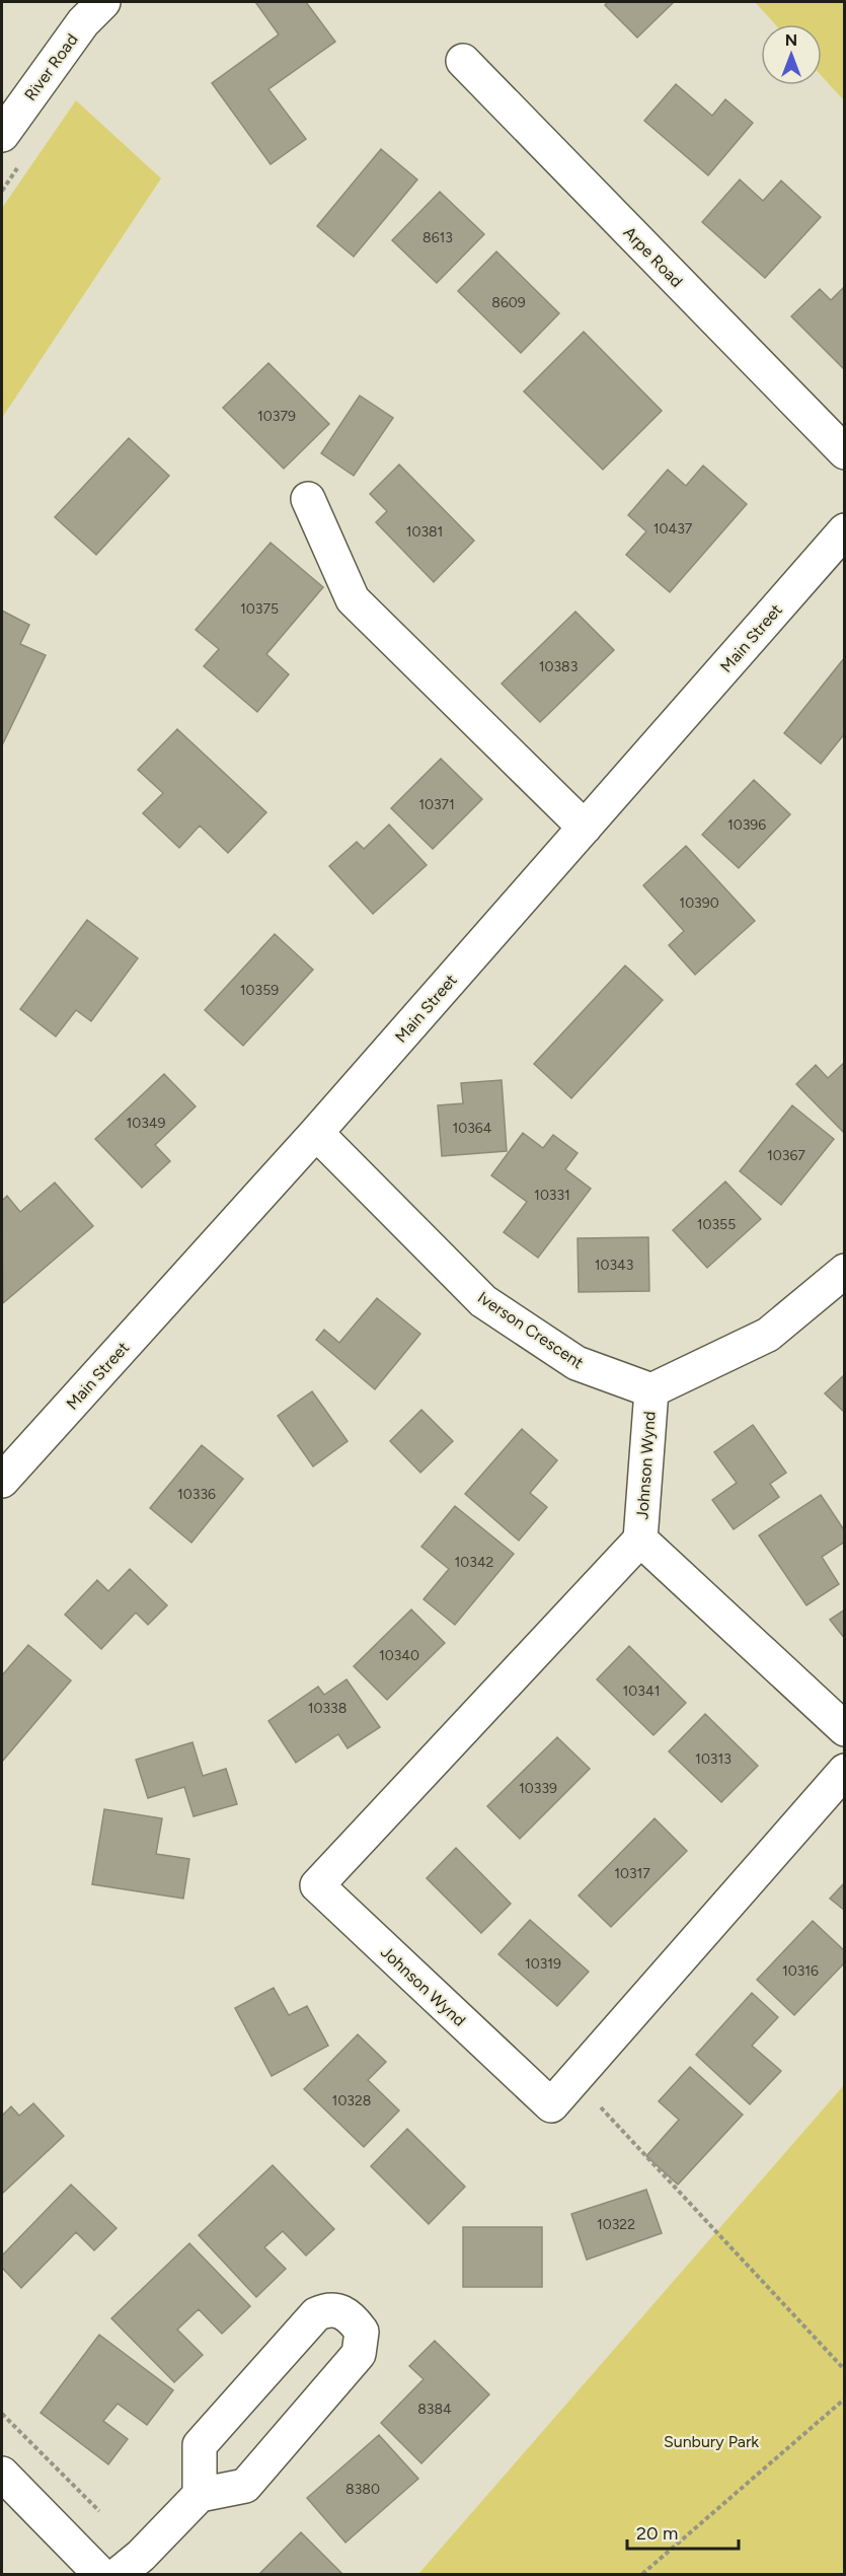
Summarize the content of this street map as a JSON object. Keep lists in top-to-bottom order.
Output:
{
  "streets": {
    "street": [
      "River Road",
      "Arpe Road",
      "Main Street",
      "Iverson Crescent",
      "Johnson Wynd"
    ]
  },
  "crossings": [
    ["Main Street", "Iverson Crescent"],
    ["Iverson Crescent", "Johnson Wynd"]
  ],
  "parks": ["Sunbury Park"],
  "house_numbers": [
    "8613",
    "8609",
    "10379",
    "10437",
    "10381",
    "10375",
    "10383",
    "10371",
    "10396",
    "10390",
    "10359",
    "10349",
    "10364",
    "10367",
    "10331",
    "10355",
    "10343",
    "10336",
    "10342",
    "10340",
    "10341",
    "10338",
    "10313",
    "10339",
    "10317",
    "10319",
    "10316",
    "10328",
    "10322",
    "8384",
    "8380"
  ],
  "scale_bar": "20 m",
  "north": "top"
}
